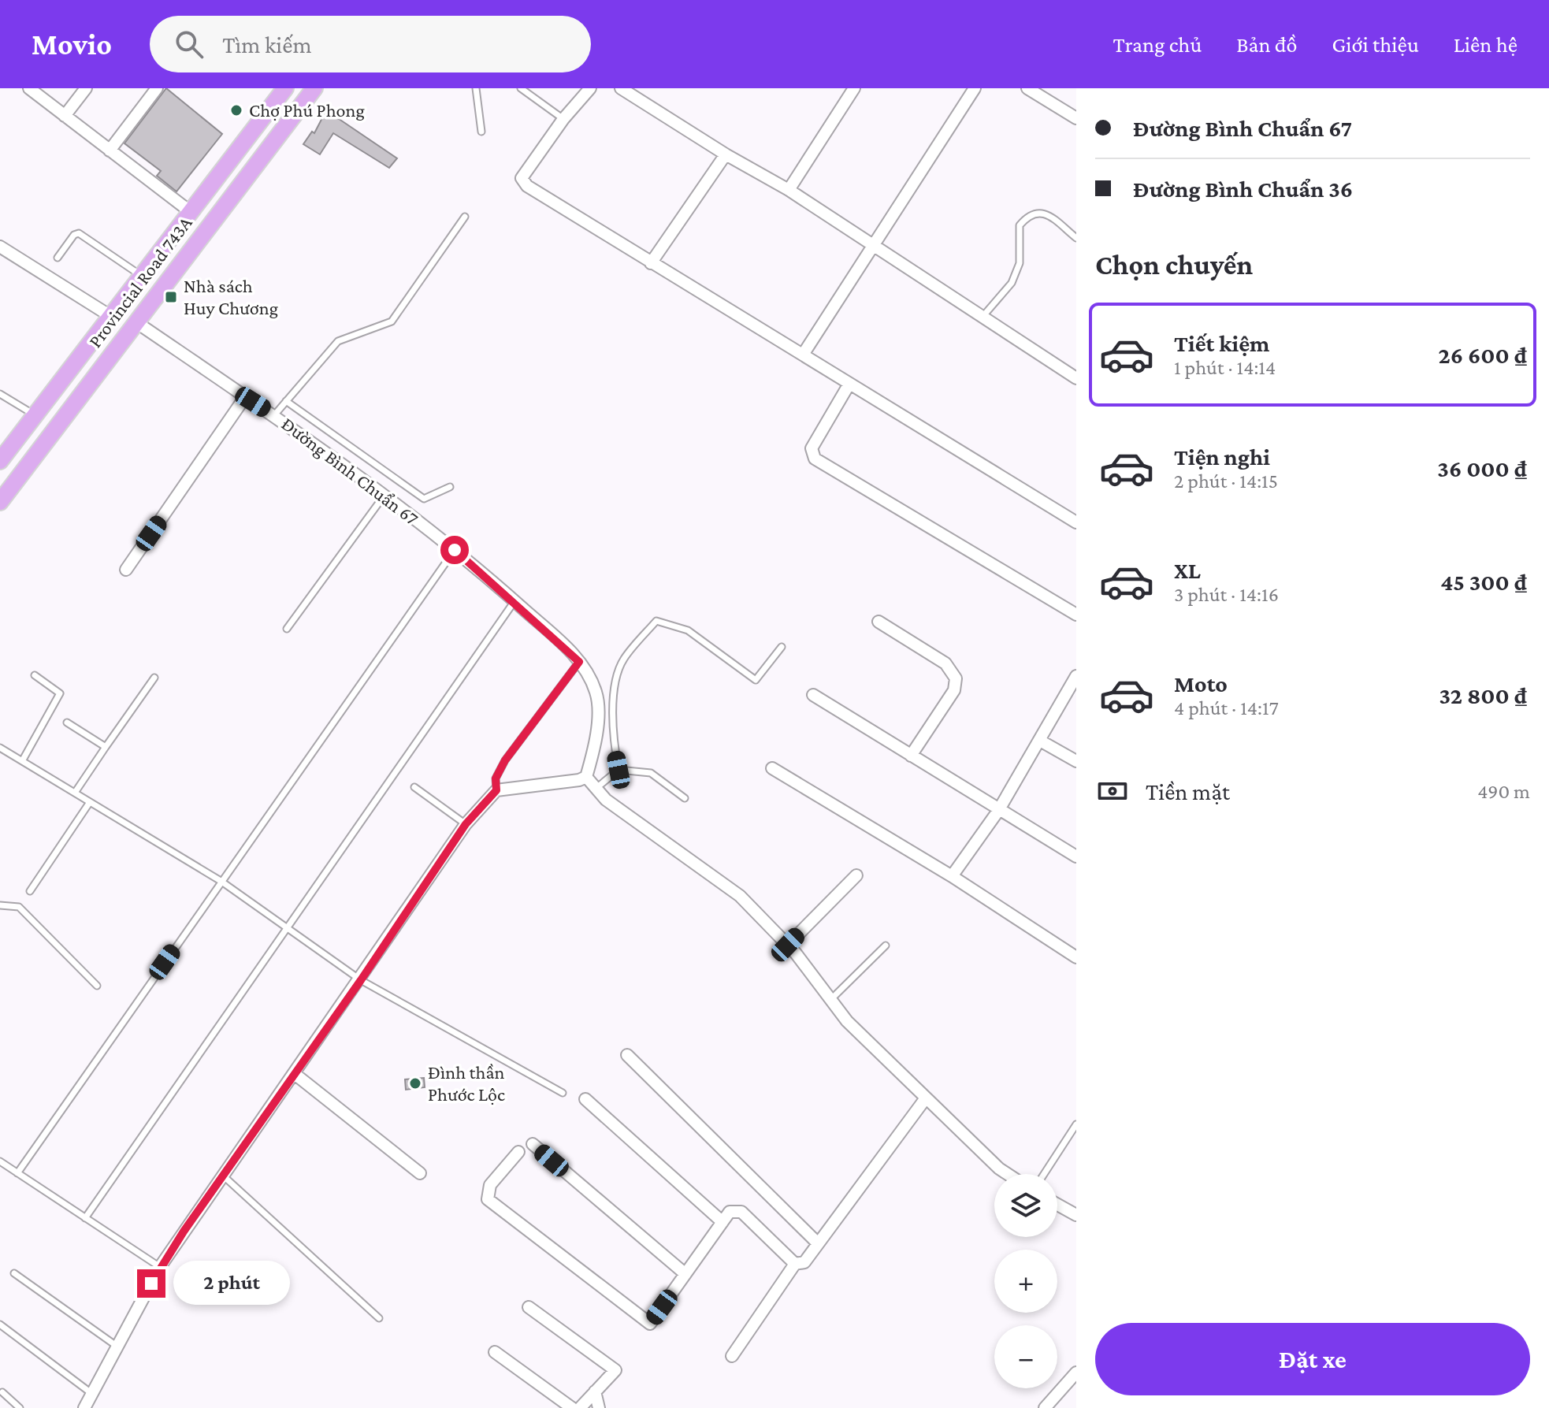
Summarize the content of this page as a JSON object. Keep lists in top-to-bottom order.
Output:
{
  "streets": {
    "main road": ["Provincial Road 743A"],
    "street": ["Đường Bình Chuẩn 67"]
  },
  "crossings": [
    ["Provincial Road 743A", "Đường Bình Chuẩn 67"]
  ],
  "places": {
    "other": ["Chợ Phú Phong", "Đình thần Phước Lộc"],
    "transit": ["Nhà sách Huy Chương"]
  },
  "page": {
    "header": "Movio",
    "search": "Tìm kiếm",
    "nav": [
      "Trang chủ",
      "Bản đồ",
      "Giới thiệu",
      "Liên hệ"
    ],
    "banner": ["Đường Bình Chuẩn 67", "Đường Bình Chuẩn 36"],
    "heading": "Chọn chuyến",
    "list": [
      {
        "name": "Tiết kiệm",
        "note": "1 phút · 14:14",
        "value": "26 600 ₫"
      },
      {
        "name": "Tiện nghi",
        "note": "2 phút · 14:15",
        "value": "36 000 ₫"
      },
      {
        "name": "XL",
        "note": "3 phút · 14:16",
        "value": "45 300 ₫"
      },
      {
        "name": "Moto",
        "note": "4 phút · 14:17",
        "value": "32 800 ₫"
      }
    ],
    "pay": ["Tiền mặt", "490 m"],
    "map_buttons": ["+", "−"],
    "bubble": "2 phút",
    "buttons": "Đặt xe"
  }
}
